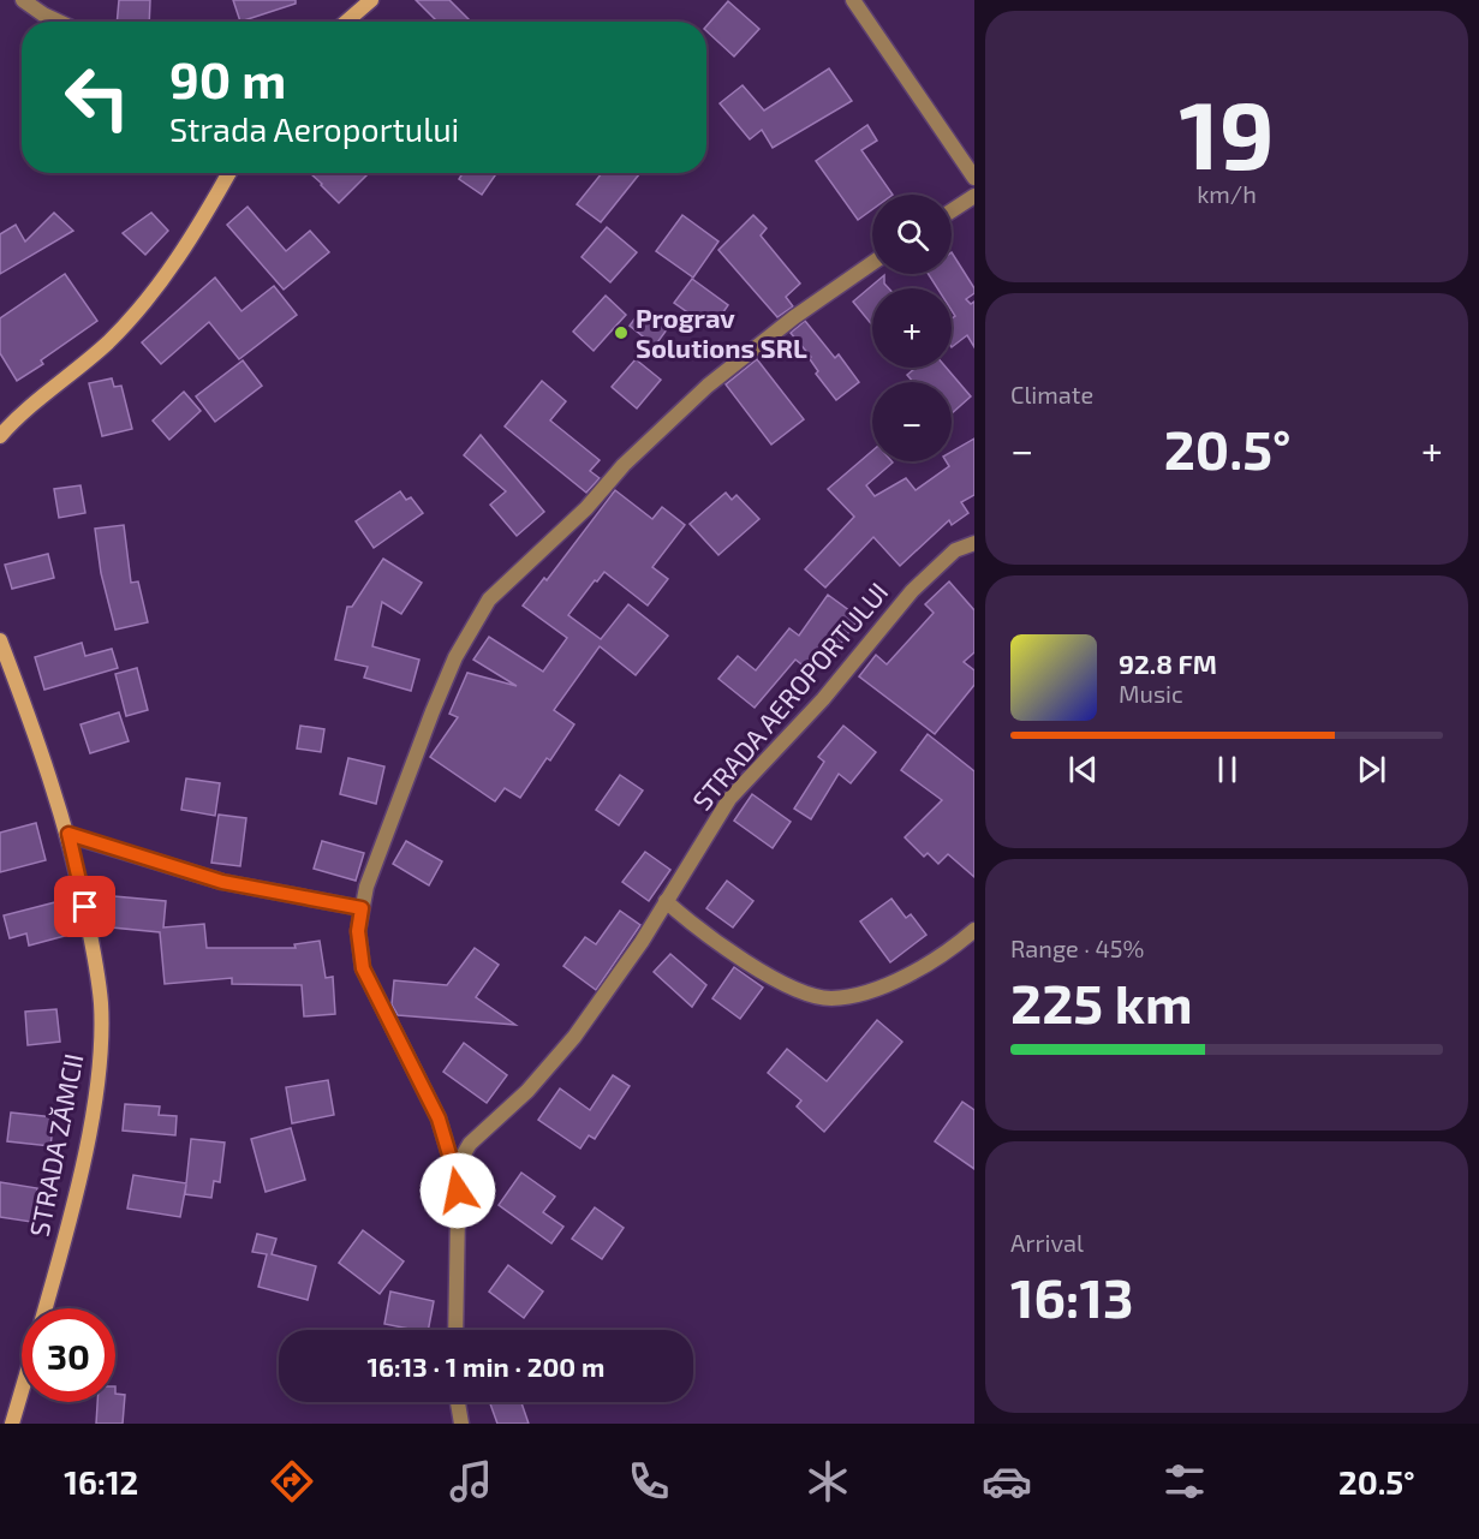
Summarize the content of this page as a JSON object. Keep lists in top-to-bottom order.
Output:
{
  "streets": {
    "main road": ["STRADA ZĂMCII"],
    "street": ["STRADA AEROPORTULUI"]
  },
  "places": ["Prograv Solutions SRL"],
  "page": {
    "tile": [
      ["19", "km/h"],
      "Climate",
      ["Range · 45%", "225 km"],
      ["Arrival", "16:13"]
    ],
    "turn": ["90 m", "Strada Aeroportului"],
    "map_buttons": ["+", "−"],
    "heat": ["−", "20.5°", "+"],
    "song": ["92.8 FM", "Music"],
    "limit": "30",
    "trip": "16:13 · 1 min · 200 m",
    "tabs": ["16:12", "20.5°"]
  }
}
